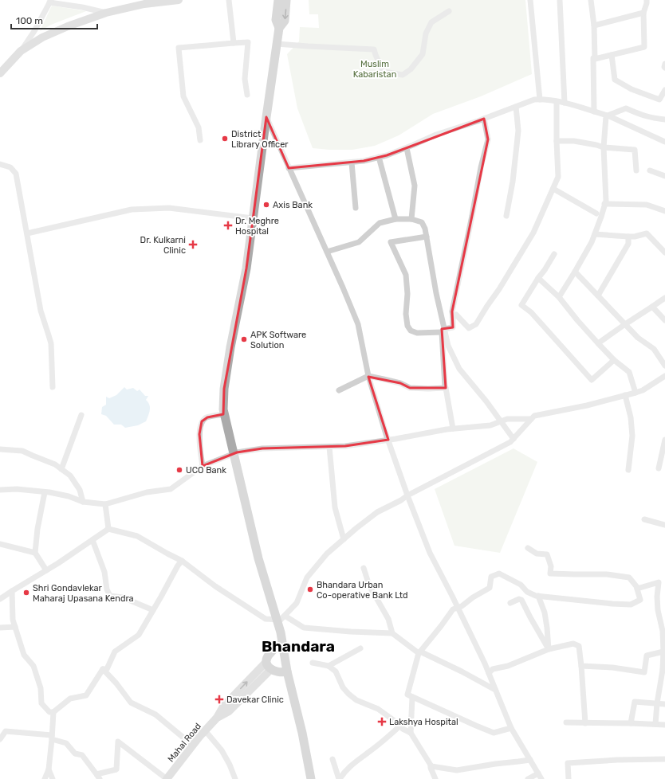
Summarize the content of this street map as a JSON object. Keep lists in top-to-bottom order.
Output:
{
  "streets": {
    "street": ["Mahal Road"]
  },
  "districts": ["Bhandara"],
  "parks": ["Muslim Kabaristan"],
  "places": {
    "other": [
      "District Library Officer",
      "Axis Bank",
      "APK Software Solution",
      "UCO Bank",
      "Bhandara Urban Co-operative Bank Ltd",
      "Shri Gondavlekar Maharaj Upasana Kendra"
    ],
    "health": [
      "Dr. Meghre Hospital",
      "Dr. Kulkarni Clinic",
      "Davekar Clinic",
      "Lakshya Hospital"
    ]
  },
  "scale_bar": "100 m"
}
